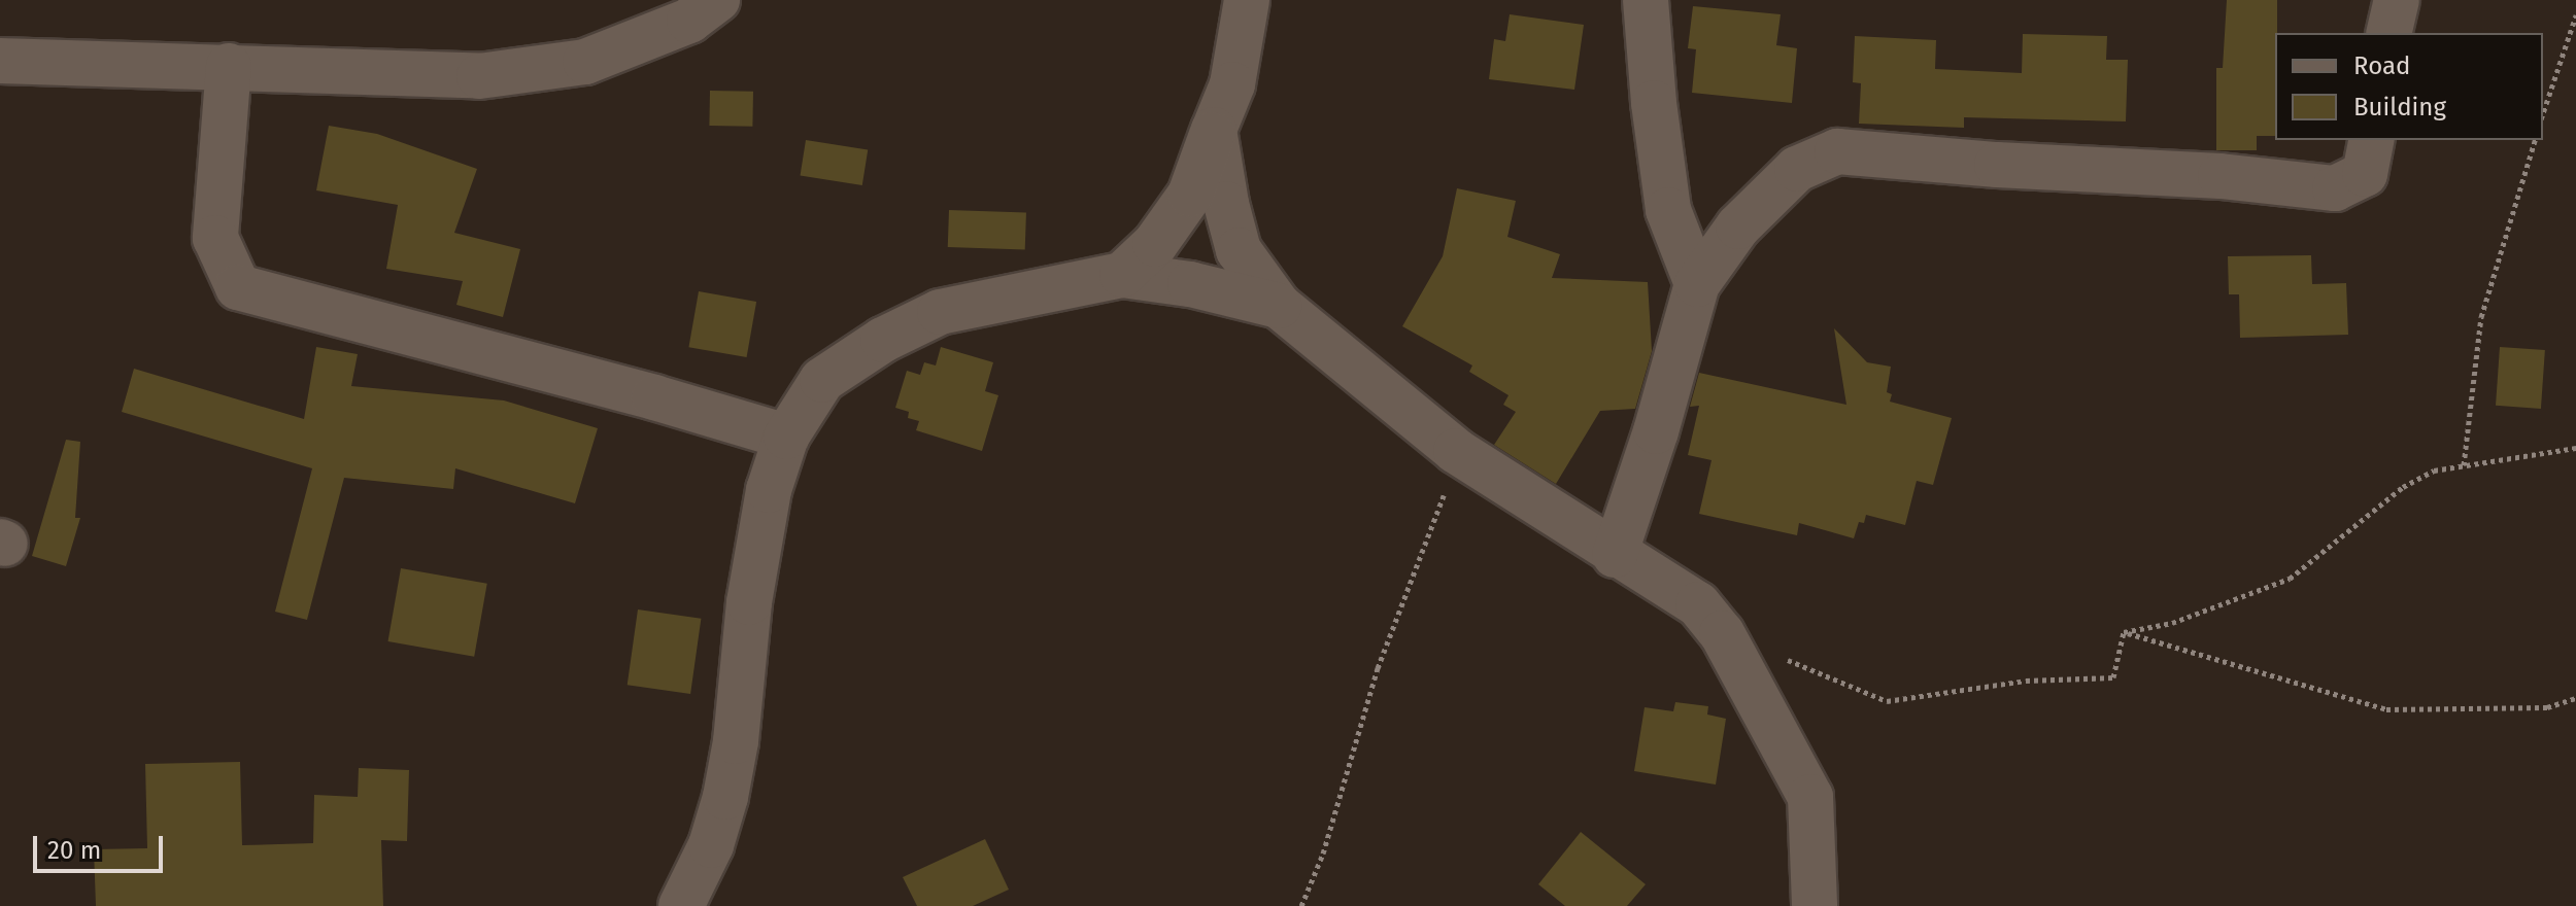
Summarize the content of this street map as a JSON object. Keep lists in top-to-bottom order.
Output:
{
  "legend": ["Road", "Building"],
  "scale_bar": "20 m"
}
